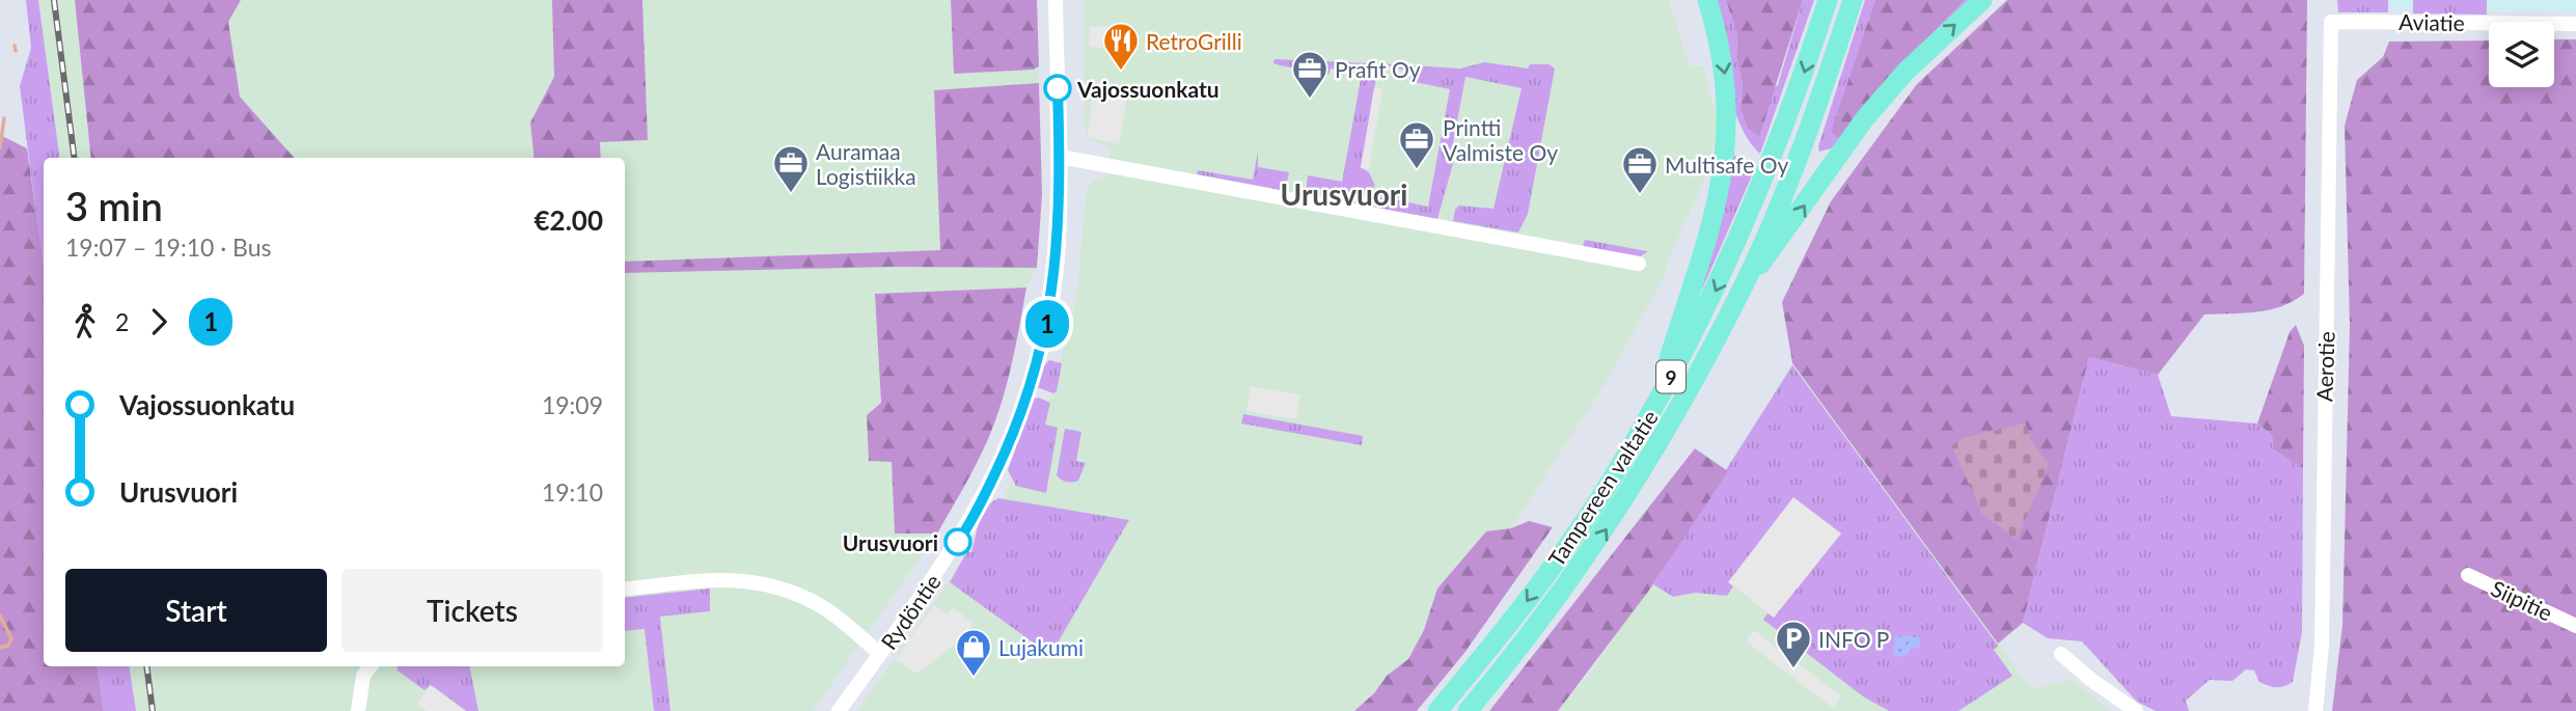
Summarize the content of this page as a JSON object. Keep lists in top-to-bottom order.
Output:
{
  "streets": {
    "highway": ["9", "Tampereen valtatie"],
    "street": [
      "Aviatie",
      "Aerotie",
      "Siipitie",
      "Rydöntie"
    ]
  },
  "crossings": [
    ["Aviatie", "Aerotie"]
  ],
  "districts": ["Urusvuori"],
  "places": {
    "restaurant": ["RetroGrilli"],
    "other": ["Vajossuonkatu", "Urusvuori"],
    "office": [
      "Prafit Oy",
      "Printti Valmiste Oy",
      "Auramaa Logistiikka",
      "Multisafe Oy"
    ],
    "parking": ["INFO P"],
    "shop": ["Lujakumi"]
  },
  "lines": ["bus line 1"],
  "page": {
    "on_map": "1",
    "heading": ["3 min", "19:07 – 19:10 · Bus", "€2.00"],
    "legs": ["2", "1"],
    "list": [
      {
        "name": "Vajossuonkatu",
        "value": "19:09"
      },
      {
        "name": "Urusvuori",
        "value": "19:10"
      }
    ],
    "buttons": ["Start", "Tickets"]
  }
}
